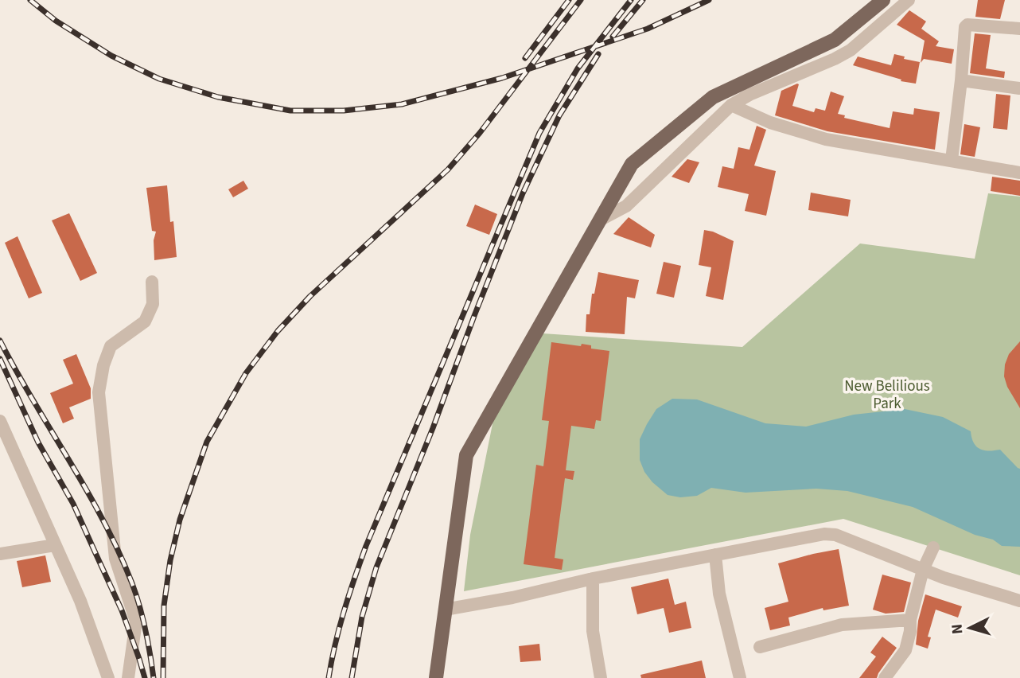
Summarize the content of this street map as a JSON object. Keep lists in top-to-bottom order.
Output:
{
  "parks": ["New Belilious Park"],
  "north": "left"
}
